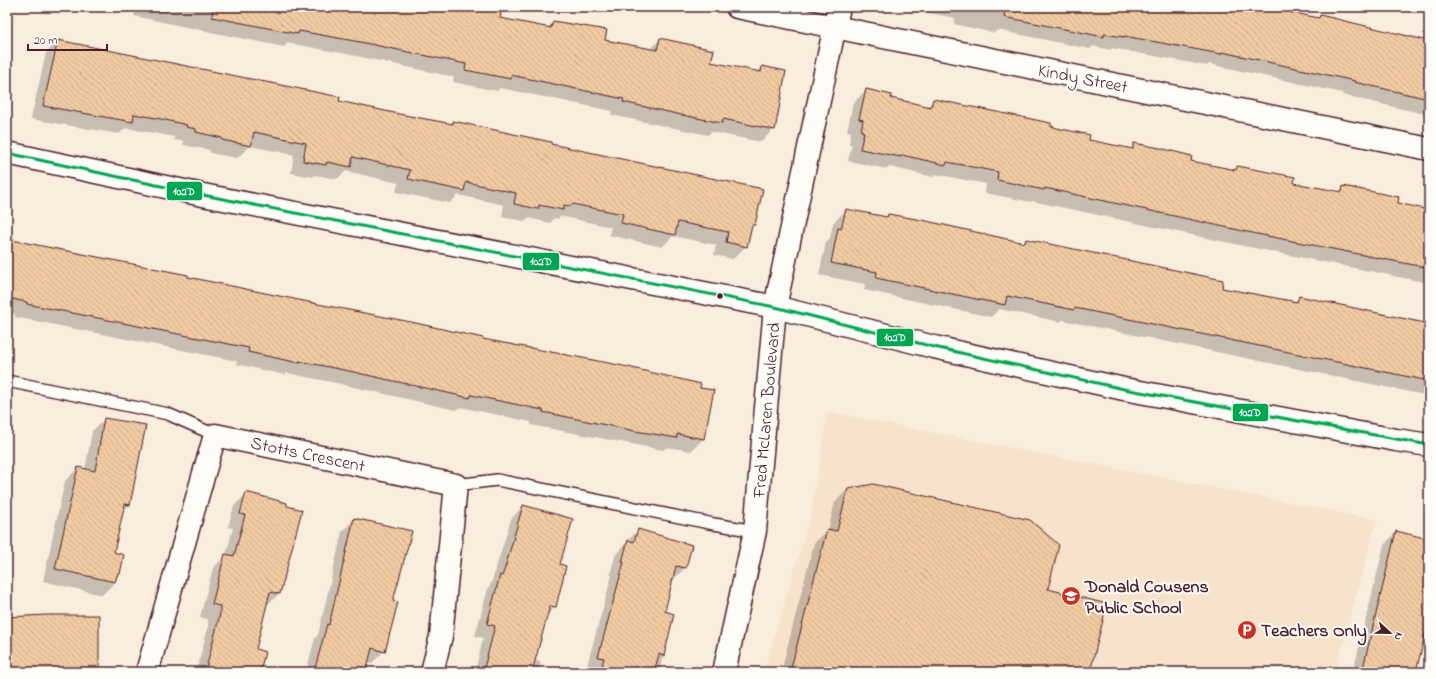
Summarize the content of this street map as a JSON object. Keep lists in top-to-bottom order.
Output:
{
  "streets": {
    "street": ["Kindy Street", "Fred McLaren Boulevard", "Stotts Crescent"]
  },
  "crossings": [
    ["Kindy Street", "Fred McLaren Boulevard"]
  ],
  "places": {
    "school or university": ["Donald Cousens Public School"],
    "parking": ["Teachers Only"]
  },
  "lines": ["transit line 102D"],
  "scale_bar": "20 m",
  "north": "right"
}
